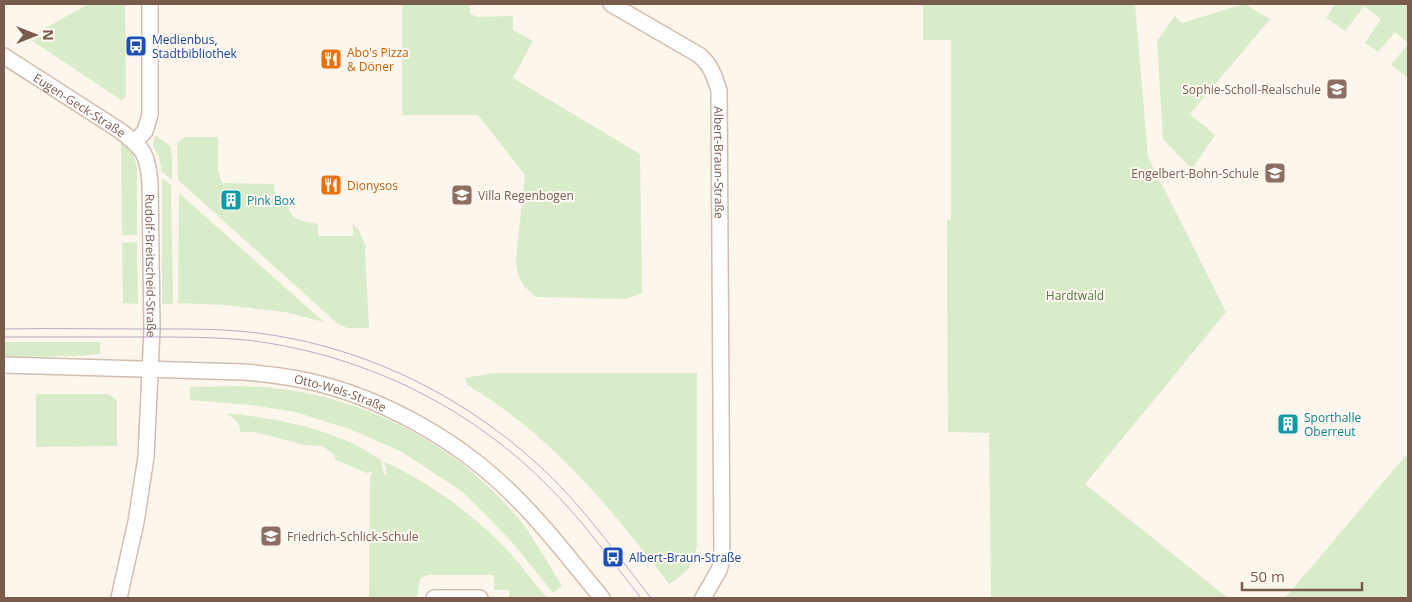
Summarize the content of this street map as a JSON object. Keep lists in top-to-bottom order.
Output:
{
  "streets": {
    "street": [
      "Eugen-Geck-Straße",
      "Albert-Braun-Straße",
      "Rudolf-Breitscheid-Straße",
      "Otto-Wels-Straße"
    ]
  },
  "crossings": [
    ["Eugen-Geck-Straße", "Rudolf-Breitscheid-Straße"],
    ["Rudolf-Breitscheid-Straße", "Otto-Wels-Straße"]
  ],
  "parks": ["Hardtwald"],
  "places": {
    "bus stop": ["Medienbus, Stadtbibliothek", "Albert-Braun-Straße"],
    "restaurant": ["Abo's Pizza & Döner", "Dionysos"],
    "school or university": [
      "Sophie-Scholl-Realschule",
      "Engelbert-Bohn-Schule",
      "Villa Regenbogen",
      "Friedrich-Schlick-Schule"
    ],
    "building": ["Pink Box", "Sporthalle Oberreut"]
  },
  "scale_bar": "50 m",
  "north": "right"
}
